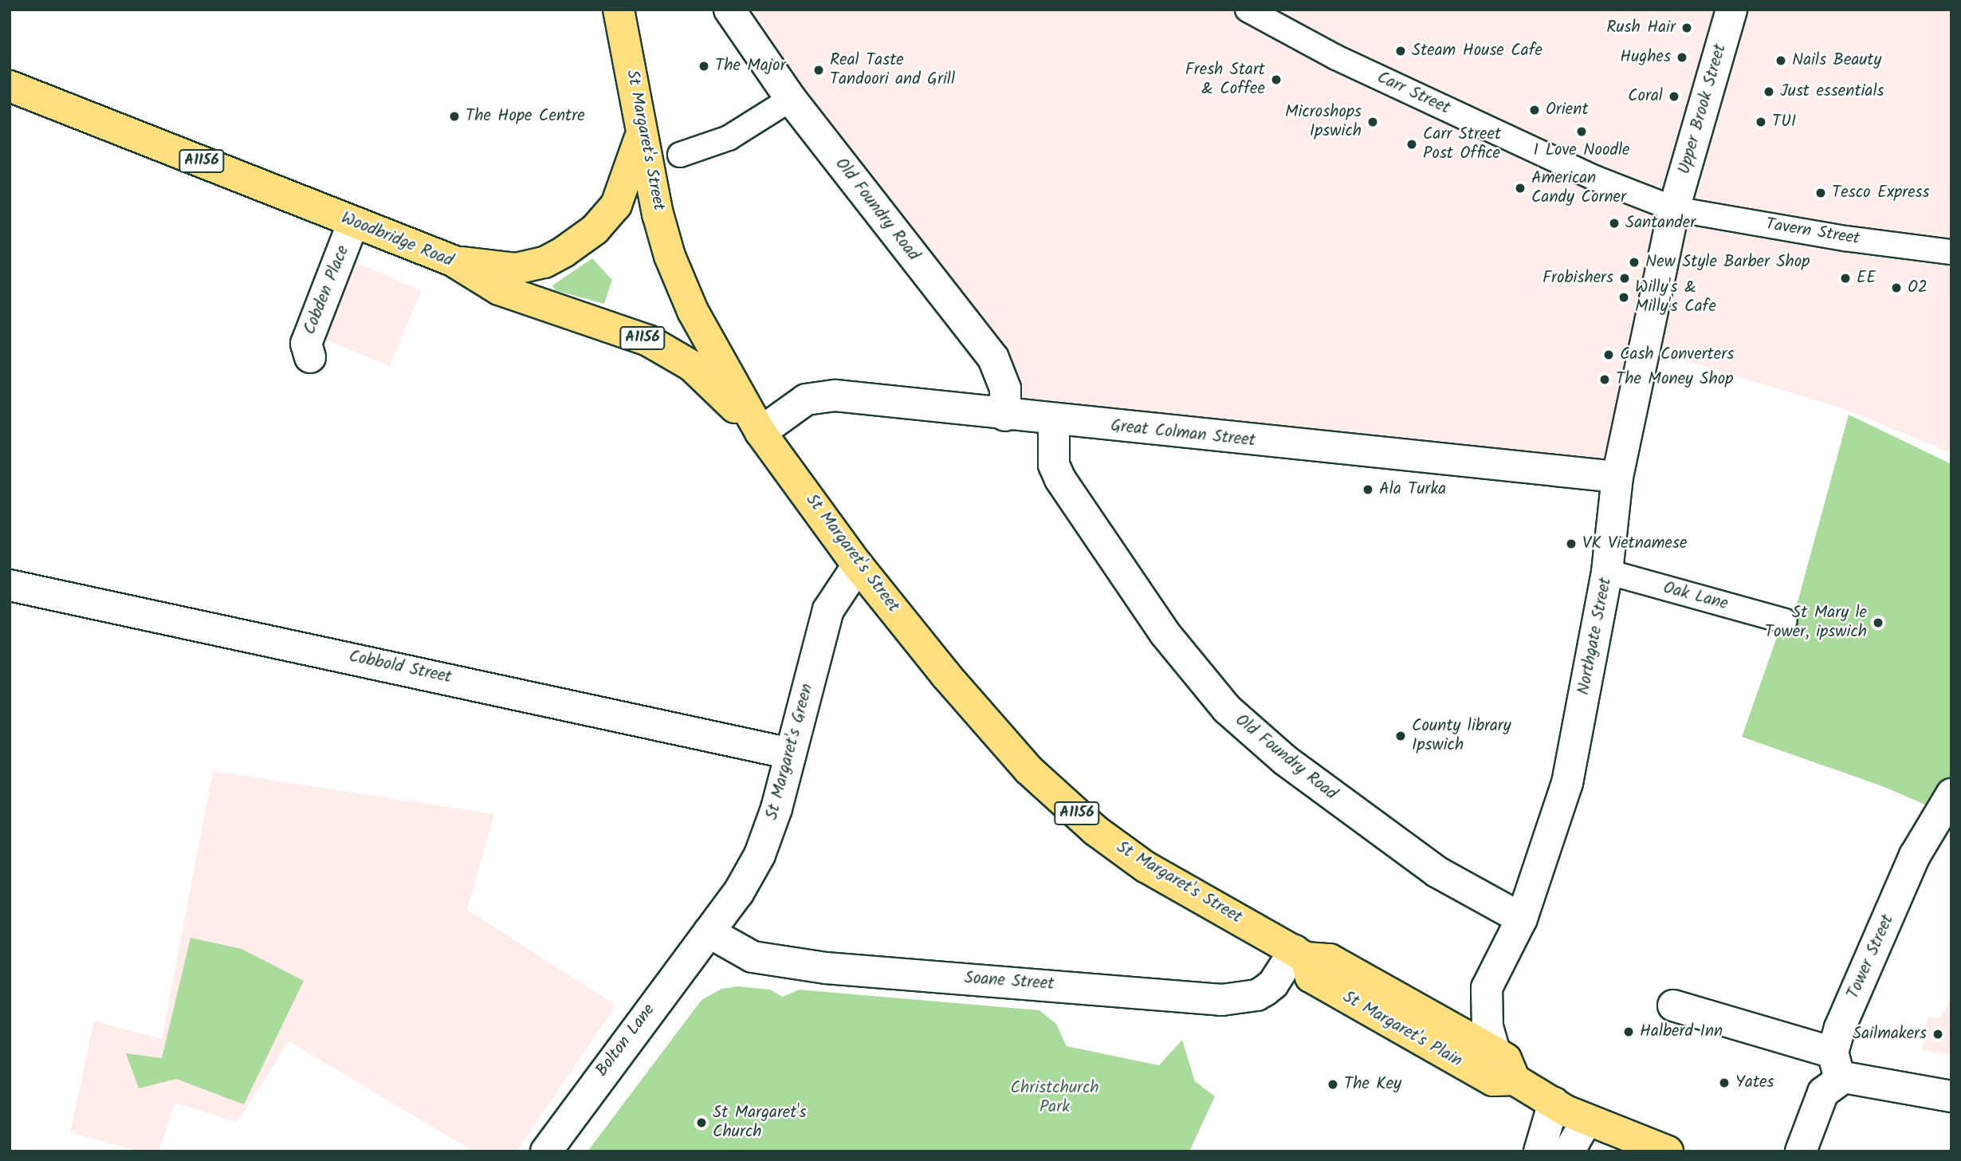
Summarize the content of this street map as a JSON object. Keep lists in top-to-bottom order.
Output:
{
  "streets": {
    "main road": [
      "St Margaret's Street",
      "A1156",
      "Woodbridge Road",
      "St Margaret's Plain"
    ],
    "street": [
      "Carr Street",
      "Upper Brook Street",
      "Old Foundry Road",
      "Tavern Street",
      "Cobden Place",
      "Great Colman Street",
      "Oak Lane",
      "Northgate Street",
      "Cobbold Street",
      "St Margaret's Green",
      "Tower Street",
      "Soane Street",
      "Bolton Lane"
    ]
  },
  "crossings": [
    ["Carr Street", "Upper Brook Street"],
    ["Carr Street", "Tavern Street"],
    ["Carr Street", "Northgate Street"],
    ["Upper Brook Street", "Tavern Street"],
    ["Upper Brook Street", "Northgate Street"],
    ["St Margaret's Street", "A1156"],
    ["St Margaret's Street", "Woodbridge Road"],
    ["St Margaret's Street", "Great Colman Street"],
    ["St Margaret's Street", "St Margaret's Green"],
    ["St Margaret's Street", "Soane Street"],
    ["St Margaret's Street", "St Margaret's Plain"],
    ["A1156", "Woodbridge Road"],
    ["A1156", "St Margaret's Plain"],
    ["Old Foundry Road", "Great Colman Street"],
    ["Old Foundry Road", "Northgate Street"],
    ["Tavern Street", "Northgate Street"],
    ["Woodbridge Road", "Cobden Place"],
    ["Woodbridge Road", "Great Colman Street"],
    ["Great Colman Street", "Northgate Street"],
    ["Oak Lane", "Northgate Street"],
    ["Northgate Street", "St Margaret's Plain"],
    ["Cobbold Street", "St Margaret's Green"],
    ["St Margaret's Green", "Soane Street"],
    ["St Margaret's Green", "Bolton Lane"],
    ["Soane Street", "St Margaret's Plain"],
    ["Soane Street", "Bolton Lane"]
  ],
  "parks": ["Christchurch Park"],
  "places": [
    "Rush Hair",
    "Steam House Cafe",
    "Hughes",
    "Nails Beauty",
    "The Major",
    "Real Taste Tandoori and Grill",
    "Fresh Start & Coffee",
    "Just essentials",
    "Coral",
    "Orient",
    "The Hope Centre",
    "Microshops Ipswich",
    "TUI",
    "I Love Noodle",
    "Carr Street Post Office",
    "American Candy Corner",
    "Tesco Express",
    "Santander",
    "New Style Barber Shop",
    "Frobishers",
    "EE",
    "O2",
    "Willy's & Milly's Cafe",
    "Cash Converters",
    "The Money Shop",
    "Ala Turka",
    "VK Vietnamese",
    "St Mary le Tower, ipswich",
    "County library Ipswich",
    "Halberd Inn",
    "Sailmakers",
    "Yates",
    "The Key",
    "St Margaret's Church"
  ]
}
